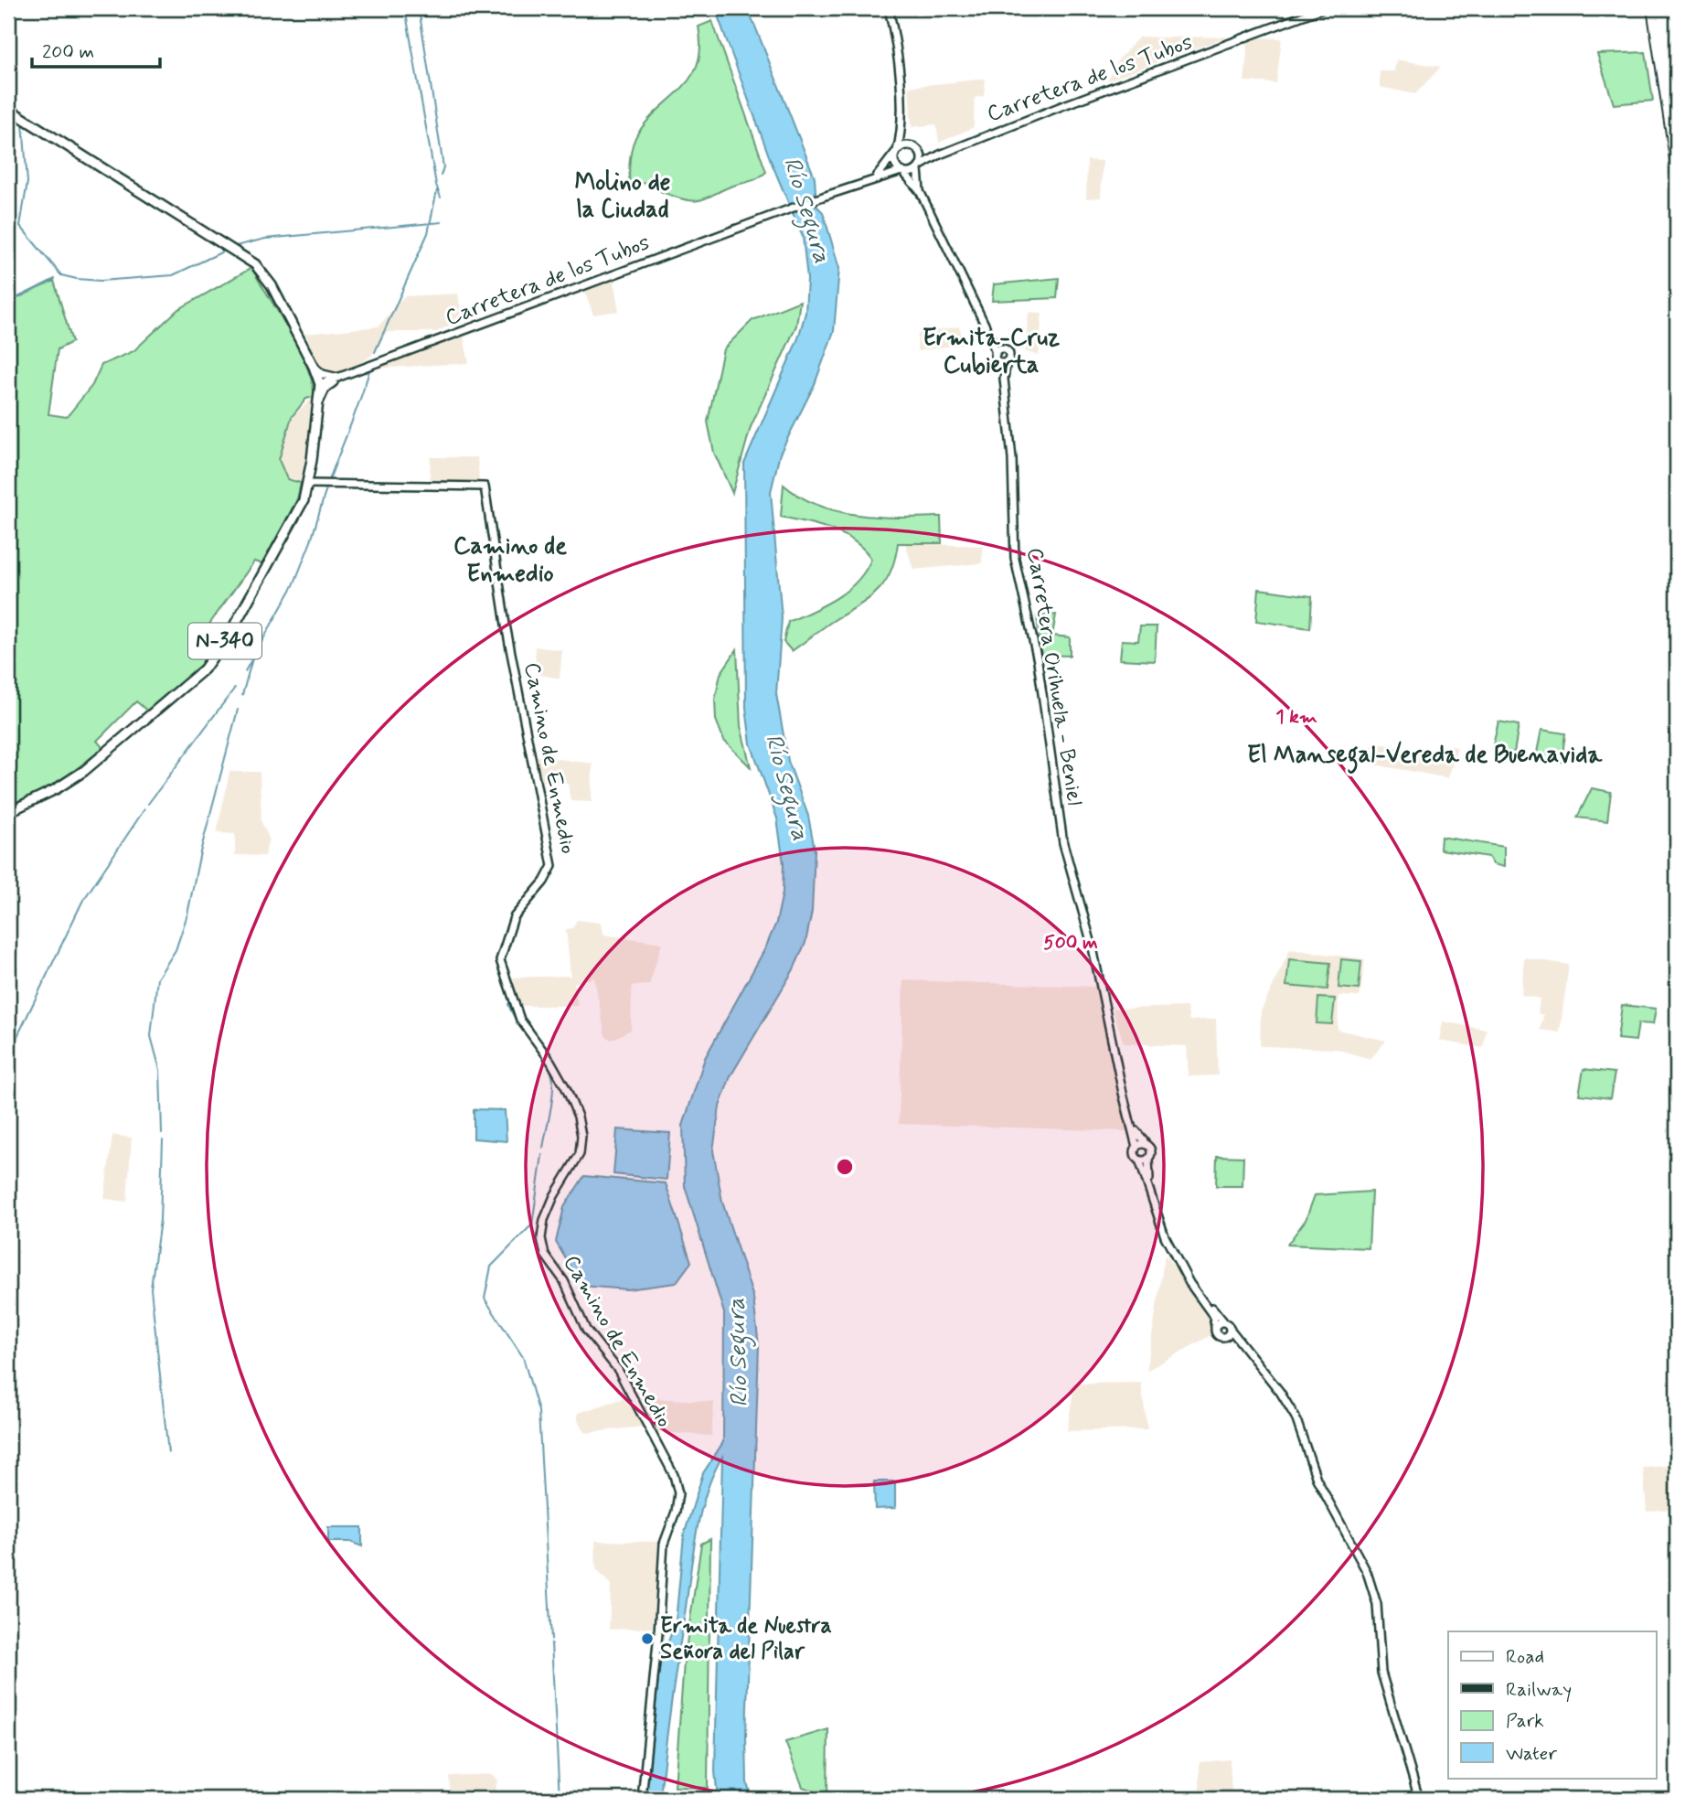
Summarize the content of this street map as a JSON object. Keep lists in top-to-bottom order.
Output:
{
  "streets": {
    "highway": ["N-340"],
    "main road": ["Carretera de los Tubos", "Carretera Orihuela - Beniel", "Camino de Enmedio"]
  },
  "crossings": [
    ["Carretera de los Tubos", "N-340"],
    ["N-340", "Camino de Enmedio"]
  ],
  "districts": [
    "Molino de la Ciudad",
    "Ermita-Cruz Cubierta",
    "Camino de Enmedio",
    "El Mansegal-Vereda de Buenavida"
  ],
  "water": ["Río Segura"],
  "places": ["Ermita de Nuestra Señora del Pilar"],
  "legend": [
    "Road",
    "Railway",
    "Park",
    "Water"
  ],
  "scale_bar": "200 m",
  "rings": ["1 km", "500 m"]
}
